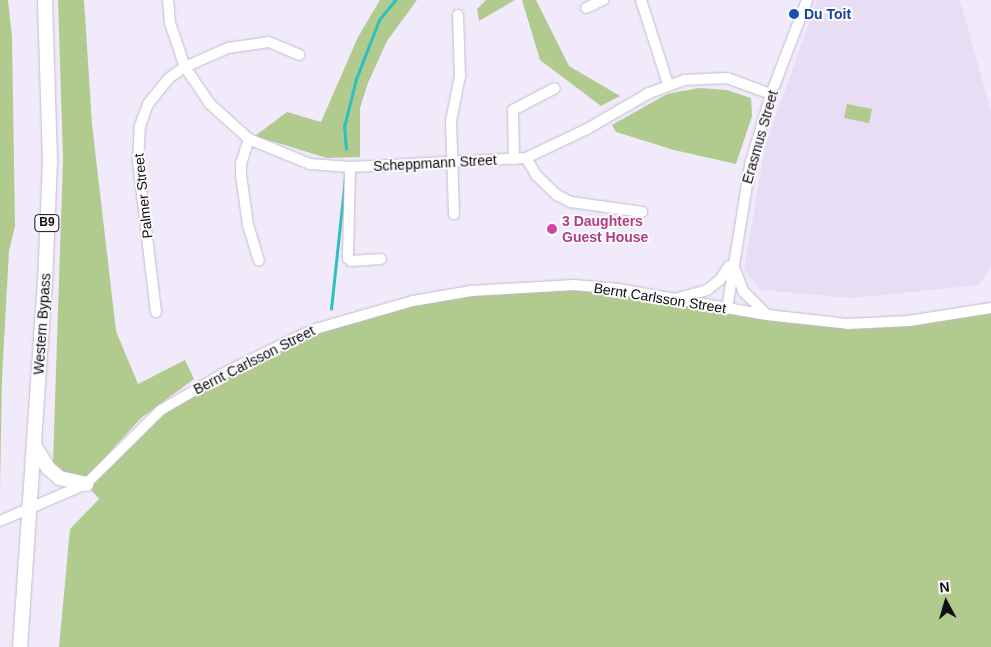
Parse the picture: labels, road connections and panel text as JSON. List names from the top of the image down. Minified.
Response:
{"streets":{"highway":["B9","Western Bypass"],"street":["Erasmus Street","Scheppmann Street","Palmer Street","Bernt Carlsson Street"]},"crossings":[["Erasmus Street","Scheppmann Street"],["Erasmus Street","Bernt Carlsson Street"],["Scheppmann Street","Palmer Street"],["Bernt Carlsson Street","Western Bypass"]],"places":["Du Toit","3 Daughters Guest House"],"north":"top"}
